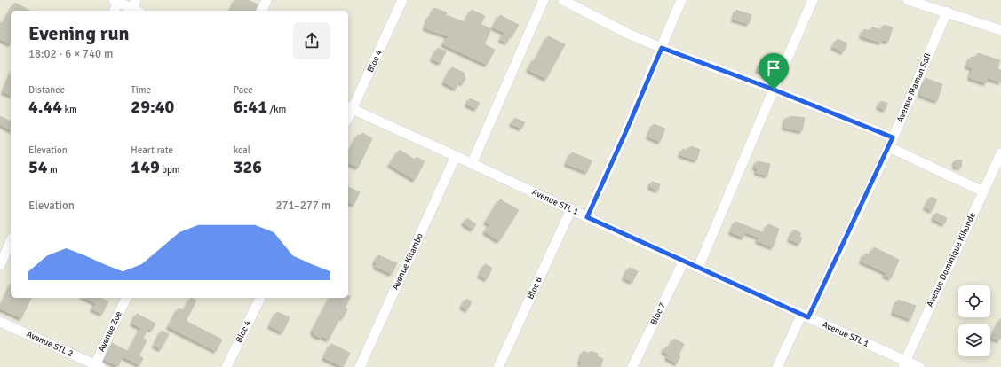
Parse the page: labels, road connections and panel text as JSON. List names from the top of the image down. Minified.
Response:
{"streets":{"street":["Bloc 4","Avenue Maman Safi","Avenue STL 1","Avenue Dominique Kikonde","Avenue Kitambo","Bloc 6","Bloc 7","Avenue Zoe","Avenue STL 2"]},"crossings":[["Bloc 4","Avenue STL 1"],["Avenue Maman Safi","Avenue STL 1"],["Avenue STL 1","Avenue Dominique Kikonde"],["Avenue STL 1","Avenue Kitambo"],["Avenue STL 1","Bloc 6"],["Avenue STL 1","Bloc 7"],["Avenue Zoe","Avenue STL 2"]],"page":{"heading":["Evening run","18:02 · 6 × 740 m"],"stats":[["Distance","4.44 km"],["Time","29:40"],["Pace","6:41 /km"],["Elevation","54 m"],["Heart rate","149 bpm"],["kcal","326"]],"chart":["Elevation","271–277 m"]}}
